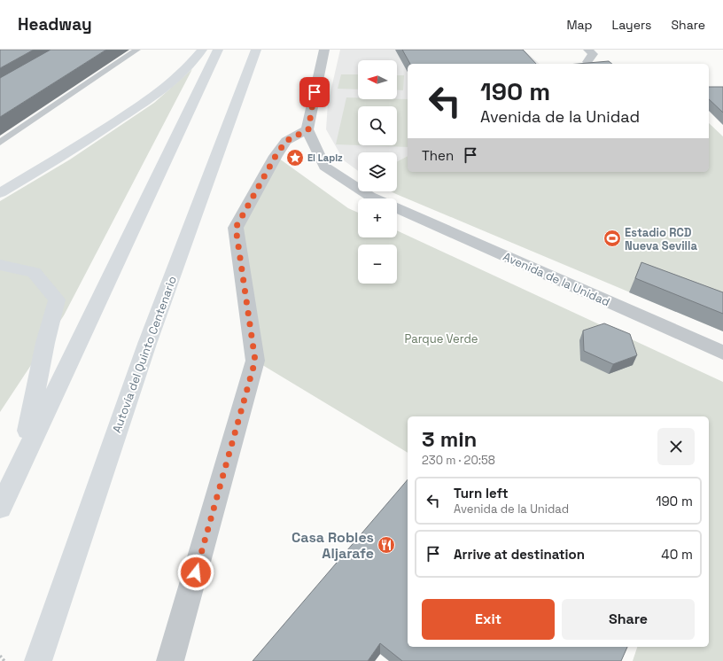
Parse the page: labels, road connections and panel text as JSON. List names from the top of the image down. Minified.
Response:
{"streets":{"highway":["Autovía del Quinto Centenario"],"street":["Avenida de la Unidad"]},"parks":["Parque Verde"],"places":{"place":["El Lapiz"],"sports":["Estadio RCD Nueva Sevilla"],"restaurant":["Casa Robles Aljarafe"]},"north":"left","page":{"header":"Headway","nav":["Map","Layers","Share"],"map_buttons":["+","−"],"turn":["190 m","Avenida de la Unidad"],"then":"Then","heading":["3 min","230 m · 20:58"],"list":[{"name":"Turn left","note":"Avenida de la Unidad","value":"190 m"},{"name":"Arrive at destination","value":"40 m"}],"buttons":["Exit","Share"]}}
